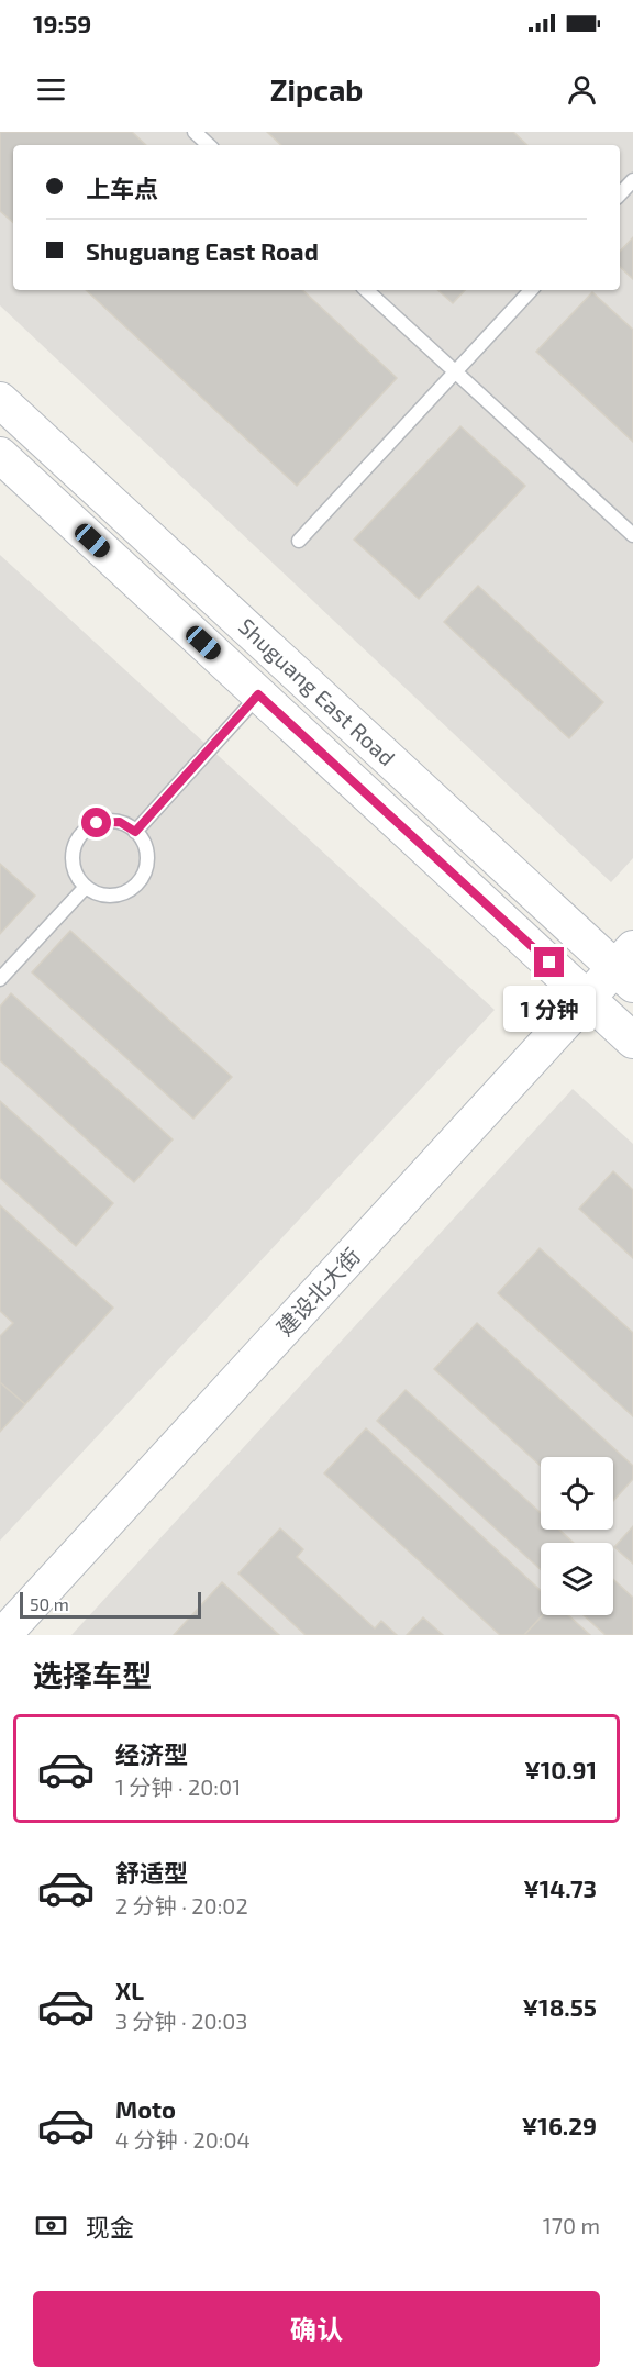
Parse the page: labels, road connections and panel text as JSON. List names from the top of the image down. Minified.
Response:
{"streets":{"main road":["Shuguang East Road","建设北大街"]},"crossings":[["Shuguang East Road","建设北大街"]],"scale_bar":"50 m","page":{"status":"19:59","header":"Zipcab","banner":["上车点","Shuguang East Road"],"bubble":"1 分钟","scale":"50 m","heading":"选择车型","list":[{"name":"经济型","note":"1 分钟 · 20:01","value":"¥10.91"},{"name":"舒适型","note":"2 分钟 · 20:02","value":"¥14.73"},{"name":"XL","note":"3 分钟 · 20:03","value":"¥18.55"},{"name":"Moto","note":"4 分钟 · 20:04","value":"¥16.29"}],"pay":["现金","170 m"],"buttons":"确认"}}
